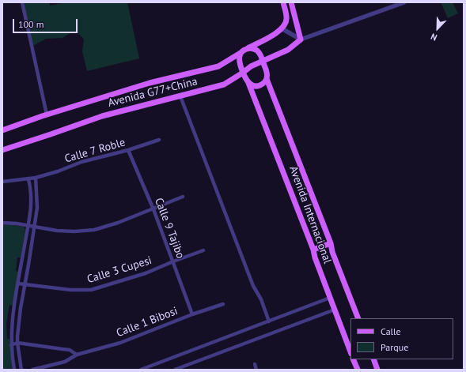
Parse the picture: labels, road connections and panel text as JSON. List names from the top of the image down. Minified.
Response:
{"streets":{"main road":["Avenida G77+China","Avenida Internacional"],"street":["Calle 7 Roble","Calle 9 Tajibo","Calle 3 Cupesi","Calle 1 Bibosi"]},"crossings":[["Avenida G77+China","Avenida Internacional"],["Calle 7 Roble","Calle 9 Tajibo"],["Calle 9 Tajibo","Calle 3 Cupesi"],["Calle 9 Tajibo","Calle 1 Bibosi"]],"legend":["Calle","Parque"],"scale_bar":"100 m","north":"bottom left"}
